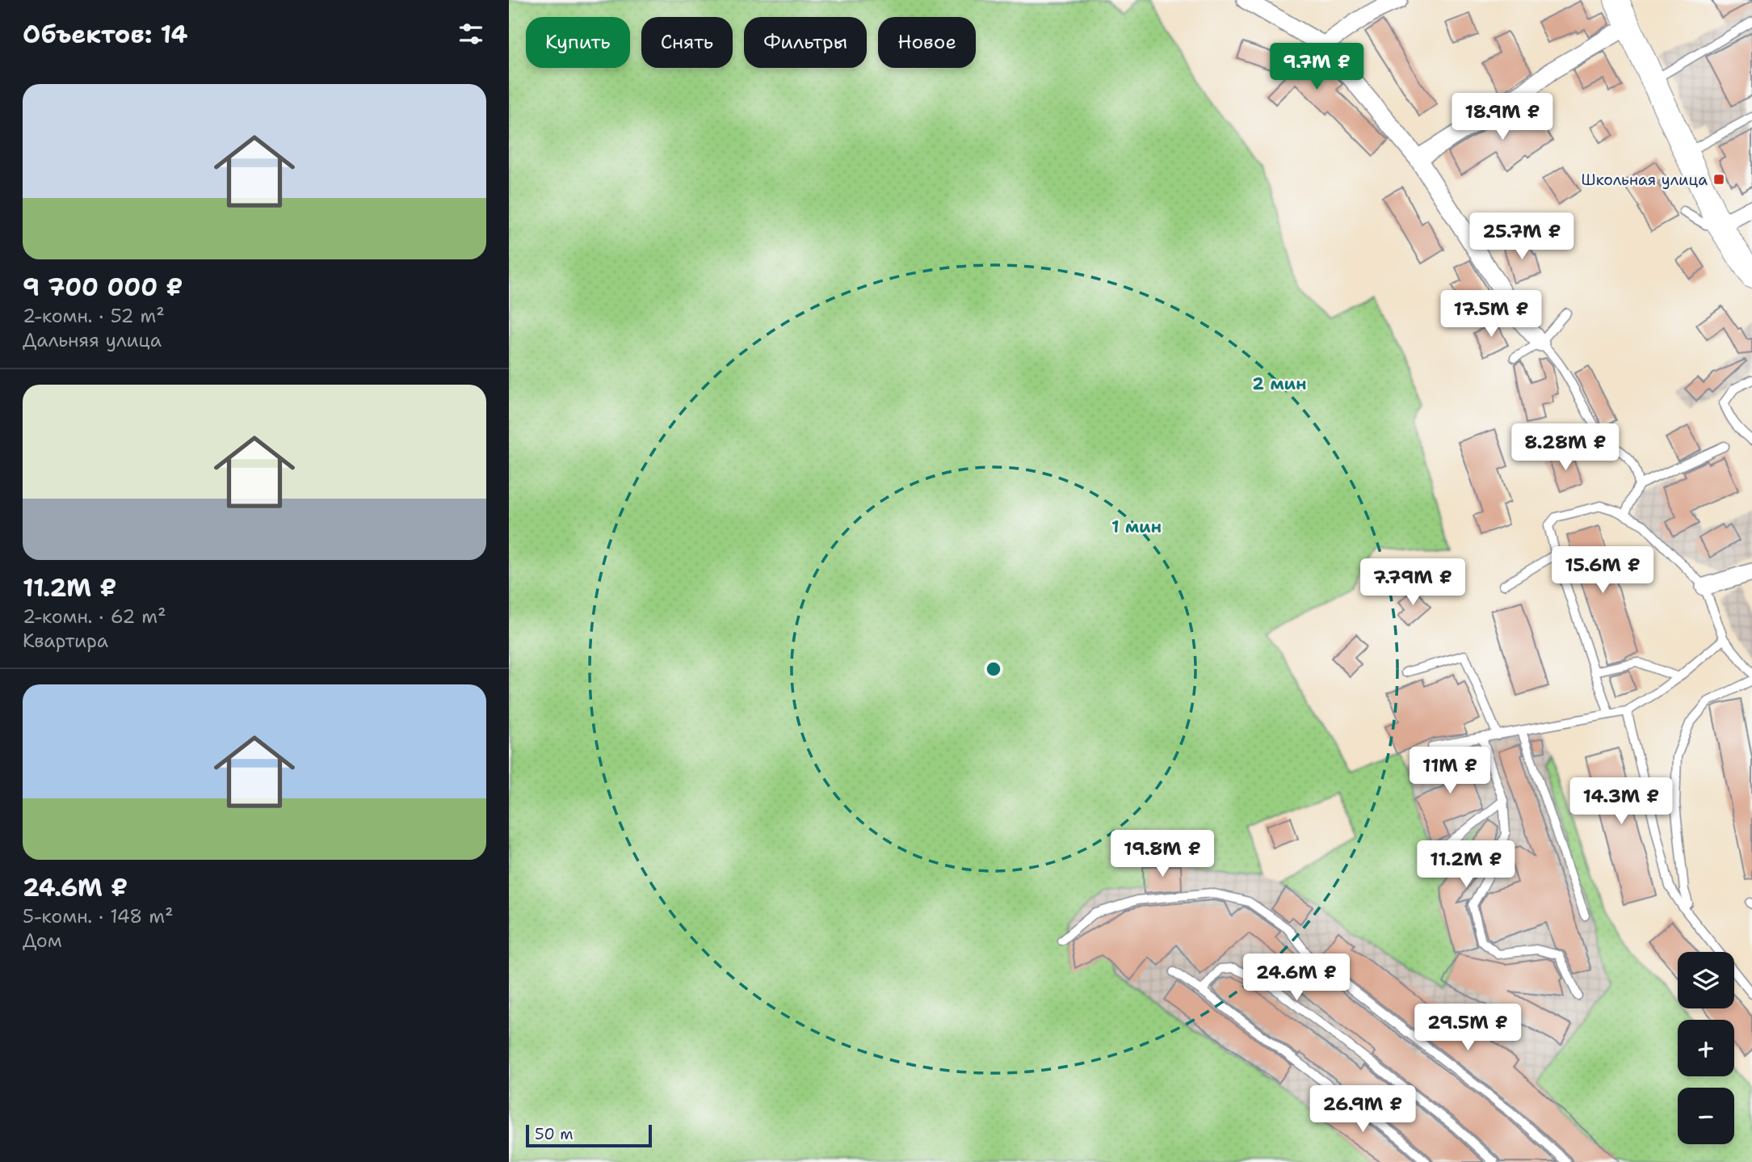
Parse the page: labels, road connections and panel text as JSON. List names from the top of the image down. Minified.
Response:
{"places":{"transit":["Школьная улица"]},"scale_bar":"50 m","page":{"heading":"Объектов: 14","chip":["Купить","Снять","Фильтры","Новое"],"price":["9.7M ₽","18.9M ₽","25.7M ₽","17.5M ₽","8.28M ₽","15.6M ₽","7.79M ₽","11M ₽","14.3M ₽","19.8M ₽","11.2M ₽","24.6M ₽","29.5M ₽","26.9M ₽"],"list":[{"name":"9 700 000 ₽","note":"2-комн. · 52 m² · Дальняя улица"},{"name":"11.2M ₽","note":"2-комн. · 62 m² · Квартира"},{"name":"24.6M ₽","note":"5-комн. · 148 m² · Дом"}],"map_buttons":["+","−"],"scale":"50 m"},"rings":["2 мин","1 мин"]}
